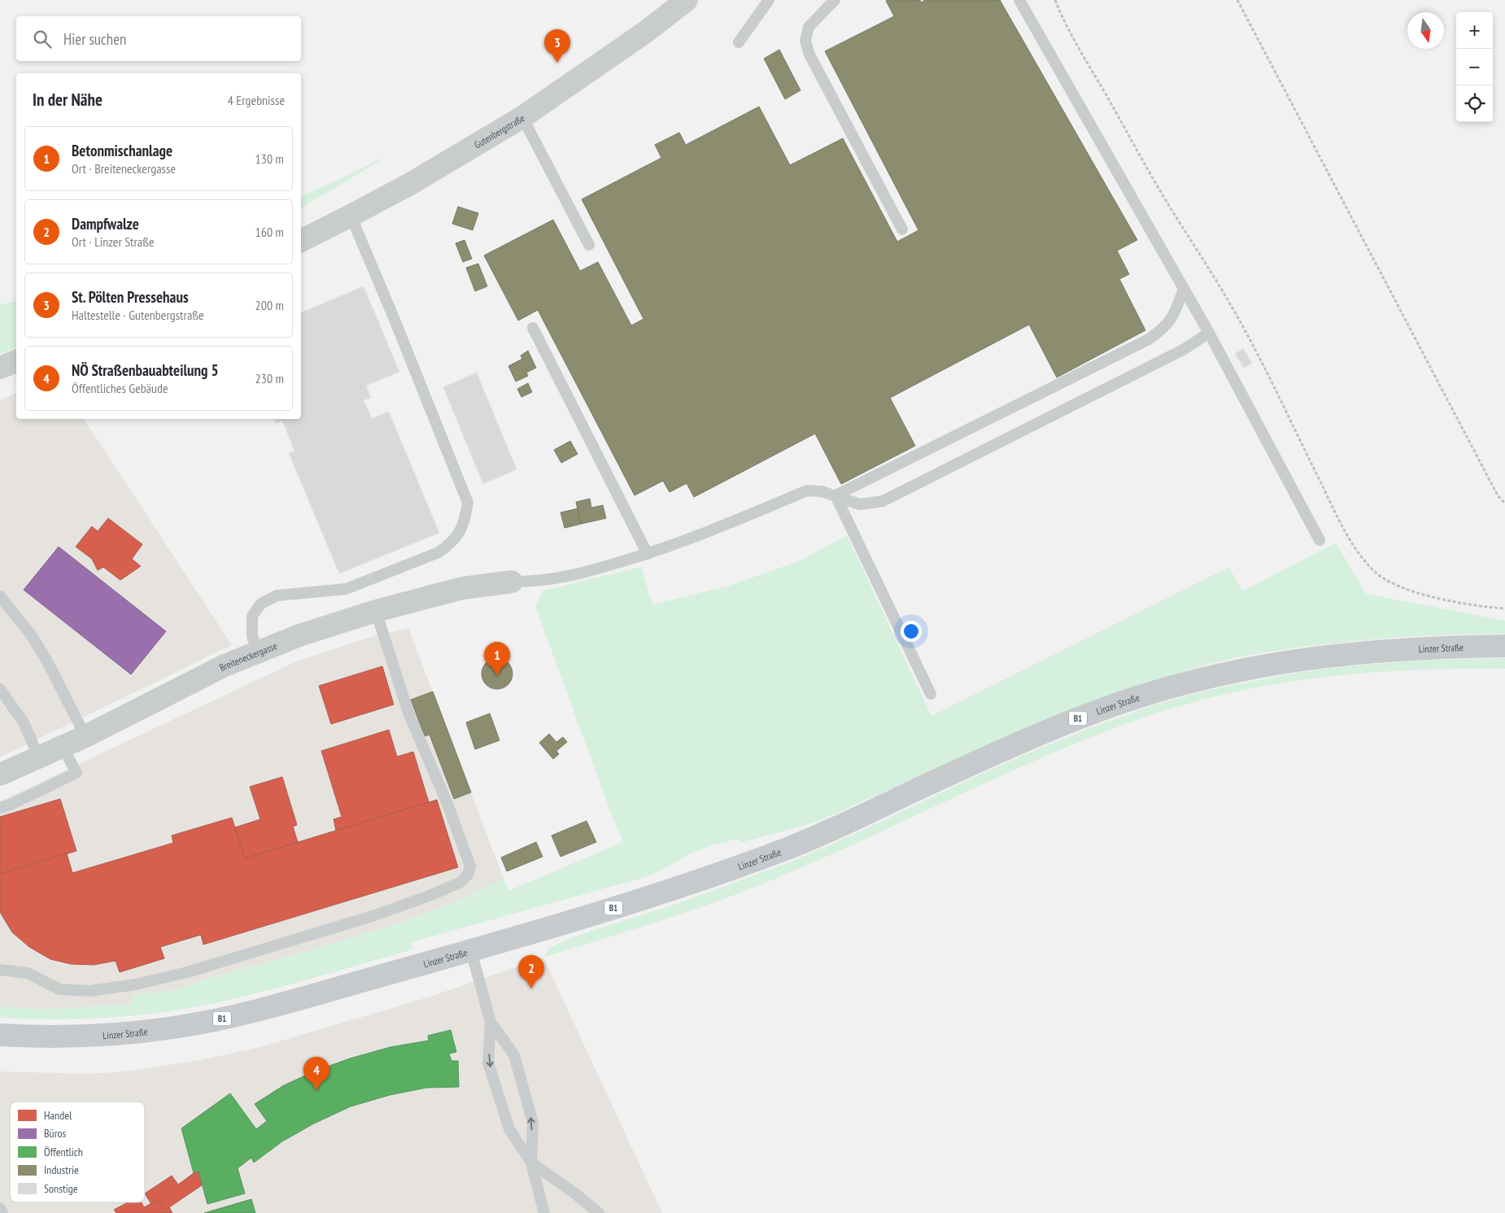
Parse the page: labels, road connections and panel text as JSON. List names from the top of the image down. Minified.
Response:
{"streets":{"main road":["Linzer Straße","B1"],"street":["Gutenbergstraße","Breiteneckergasse"]},"legend":["Handel","Büros","Öffentlich","Industrie","Sonstige"],"north":"bottom","page":{"map_buttons":["+","−"],"search":"Hier suchen","pins":["3","1","2","4"],"heading":["In der Nähe","4 Ergebnisse"],"list":[{"mark":"1","name":"Betonmischanlage","note":"Ort · Breiteneckergasse","value":"130 m"},{"mark":"2","name":"Dampfwalze","note":"Ort · Linzer Straße","value":"160 m"},{"mark":"3","name":"St. Pölten Pressehaus","note":"Haltestelle · Gutenbergstraße","value":"200 m"},{"mark":"4","name":"NÖ Straßenbauabteilung 5","note":"Öffentliches Gebäude","value":"230 m"}]}}
